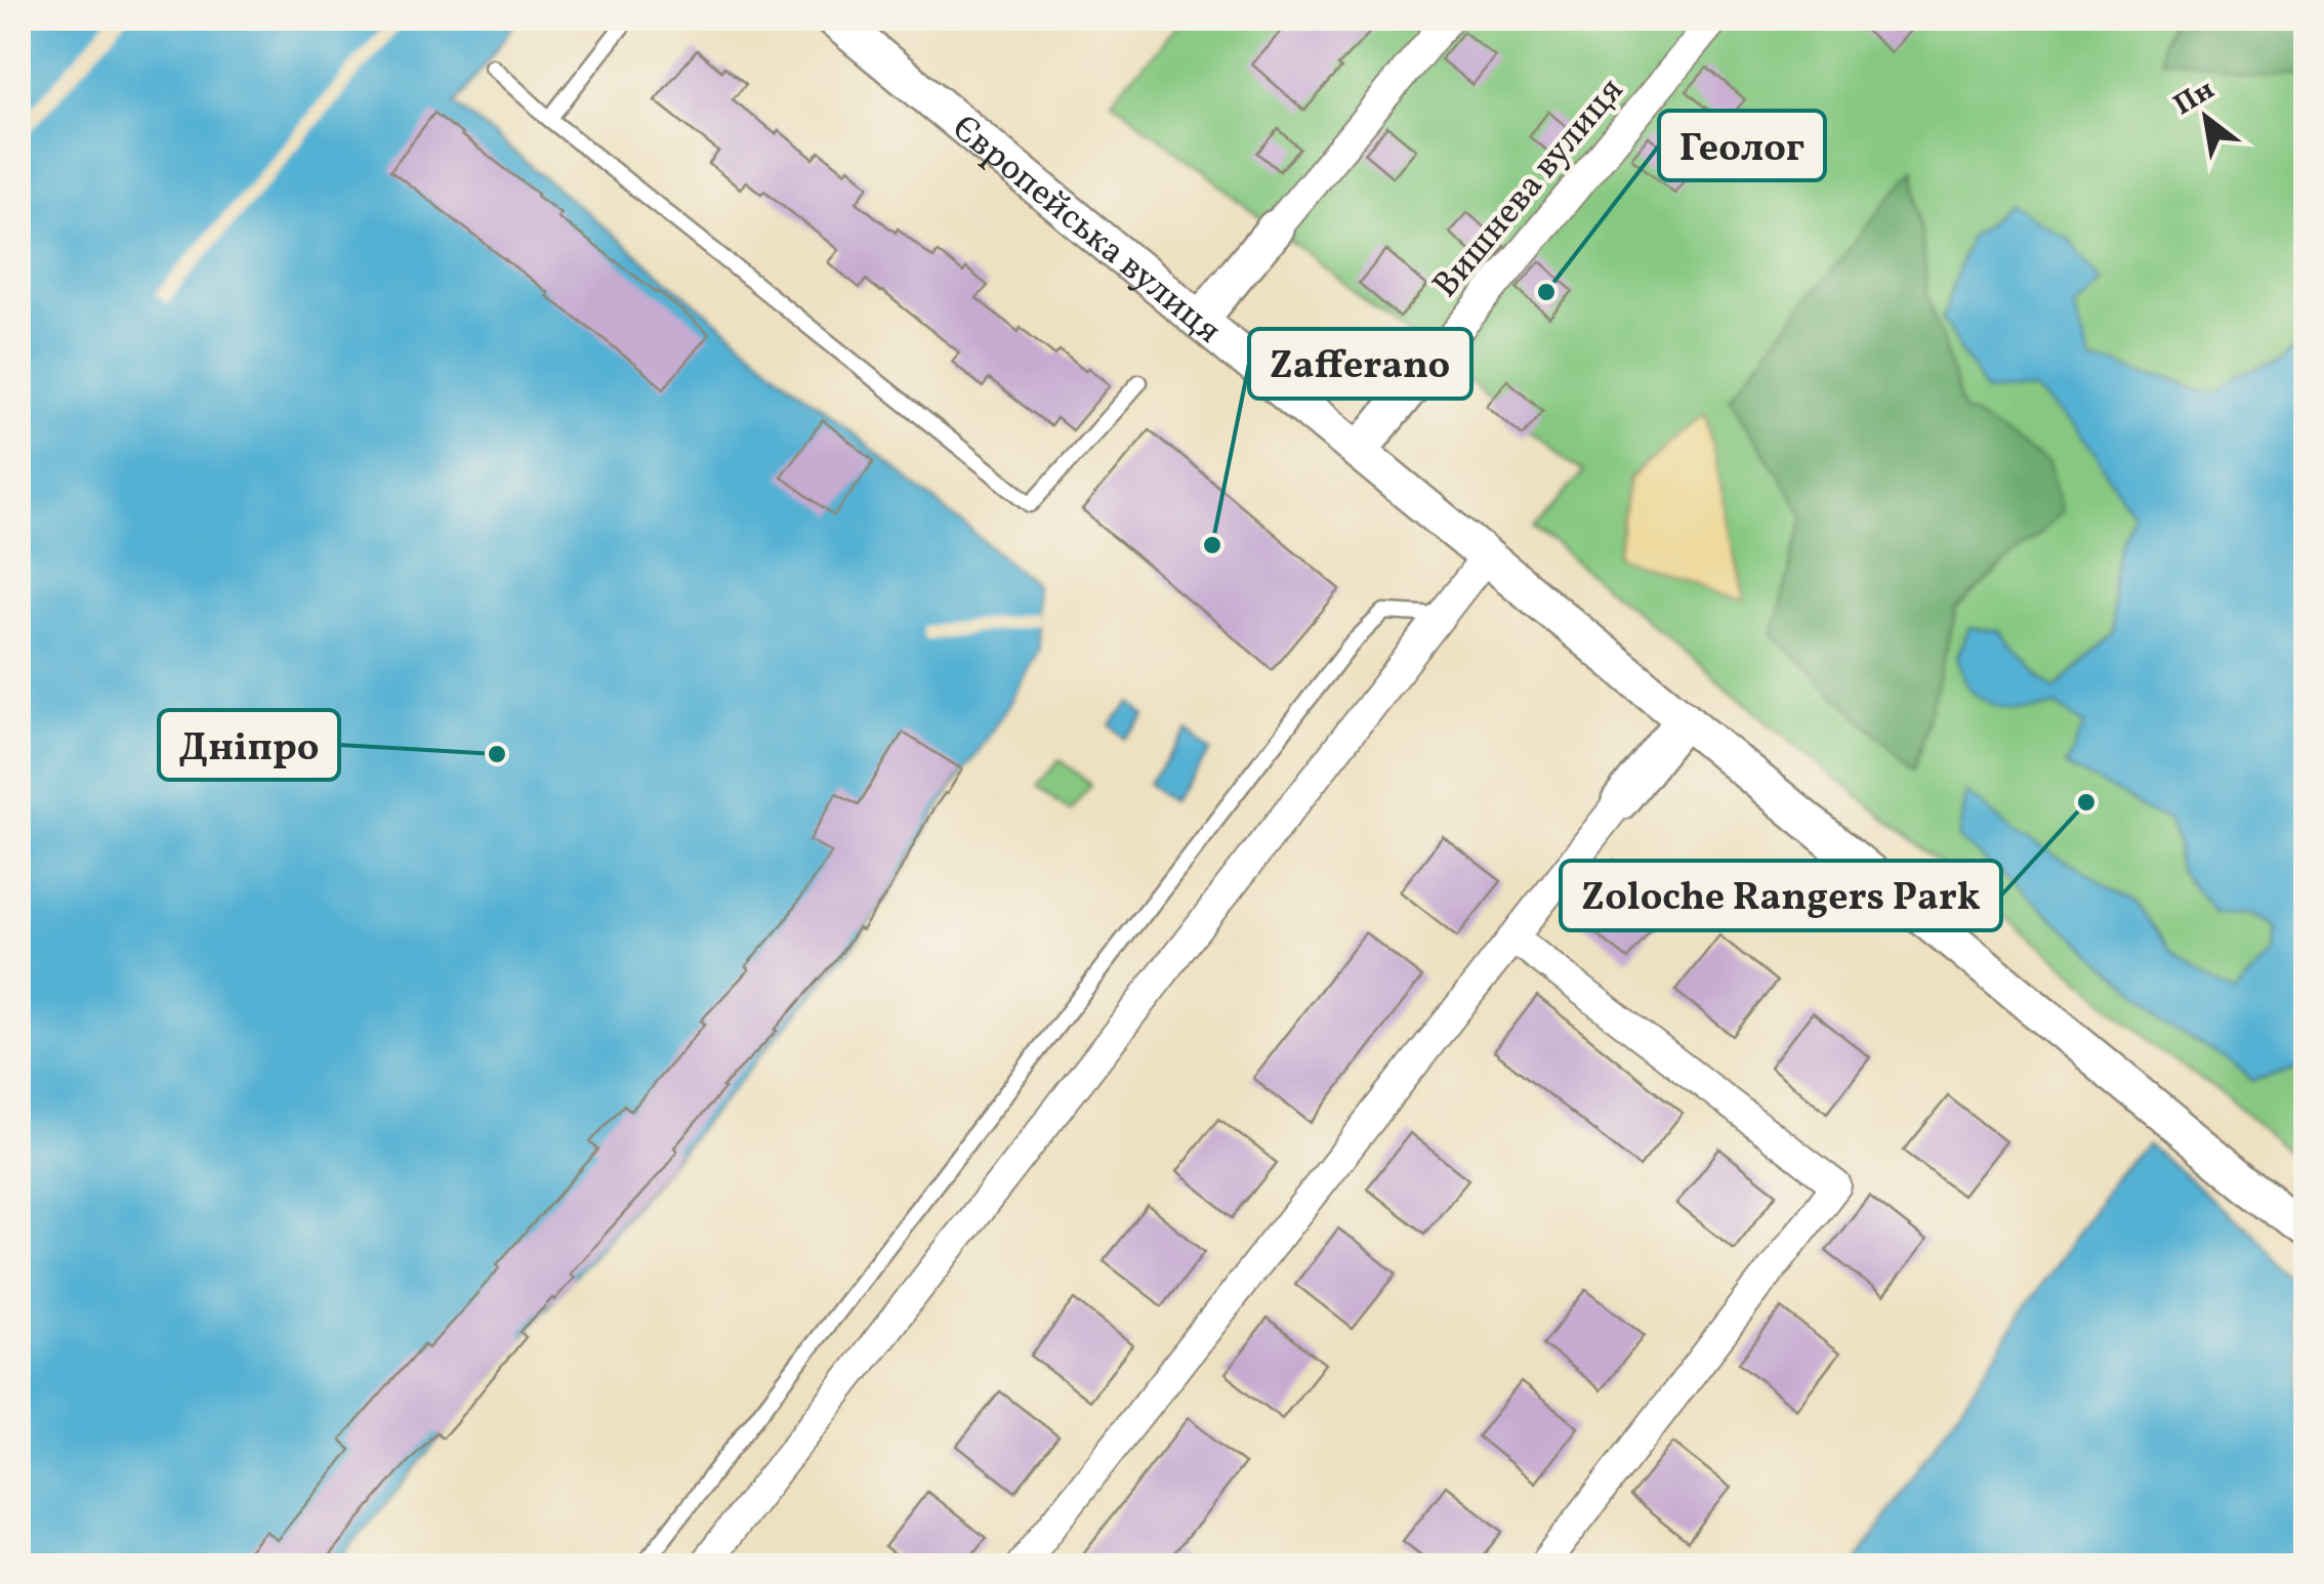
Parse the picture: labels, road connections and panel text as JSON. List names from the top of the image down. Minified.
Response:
{"streets":{"street":["Вишнева вулиця","Європейська вулиця"]},"places":["Геолог","Zafferano","Дніпро","Zoloche Rangers Park"],"north":"top left"}
